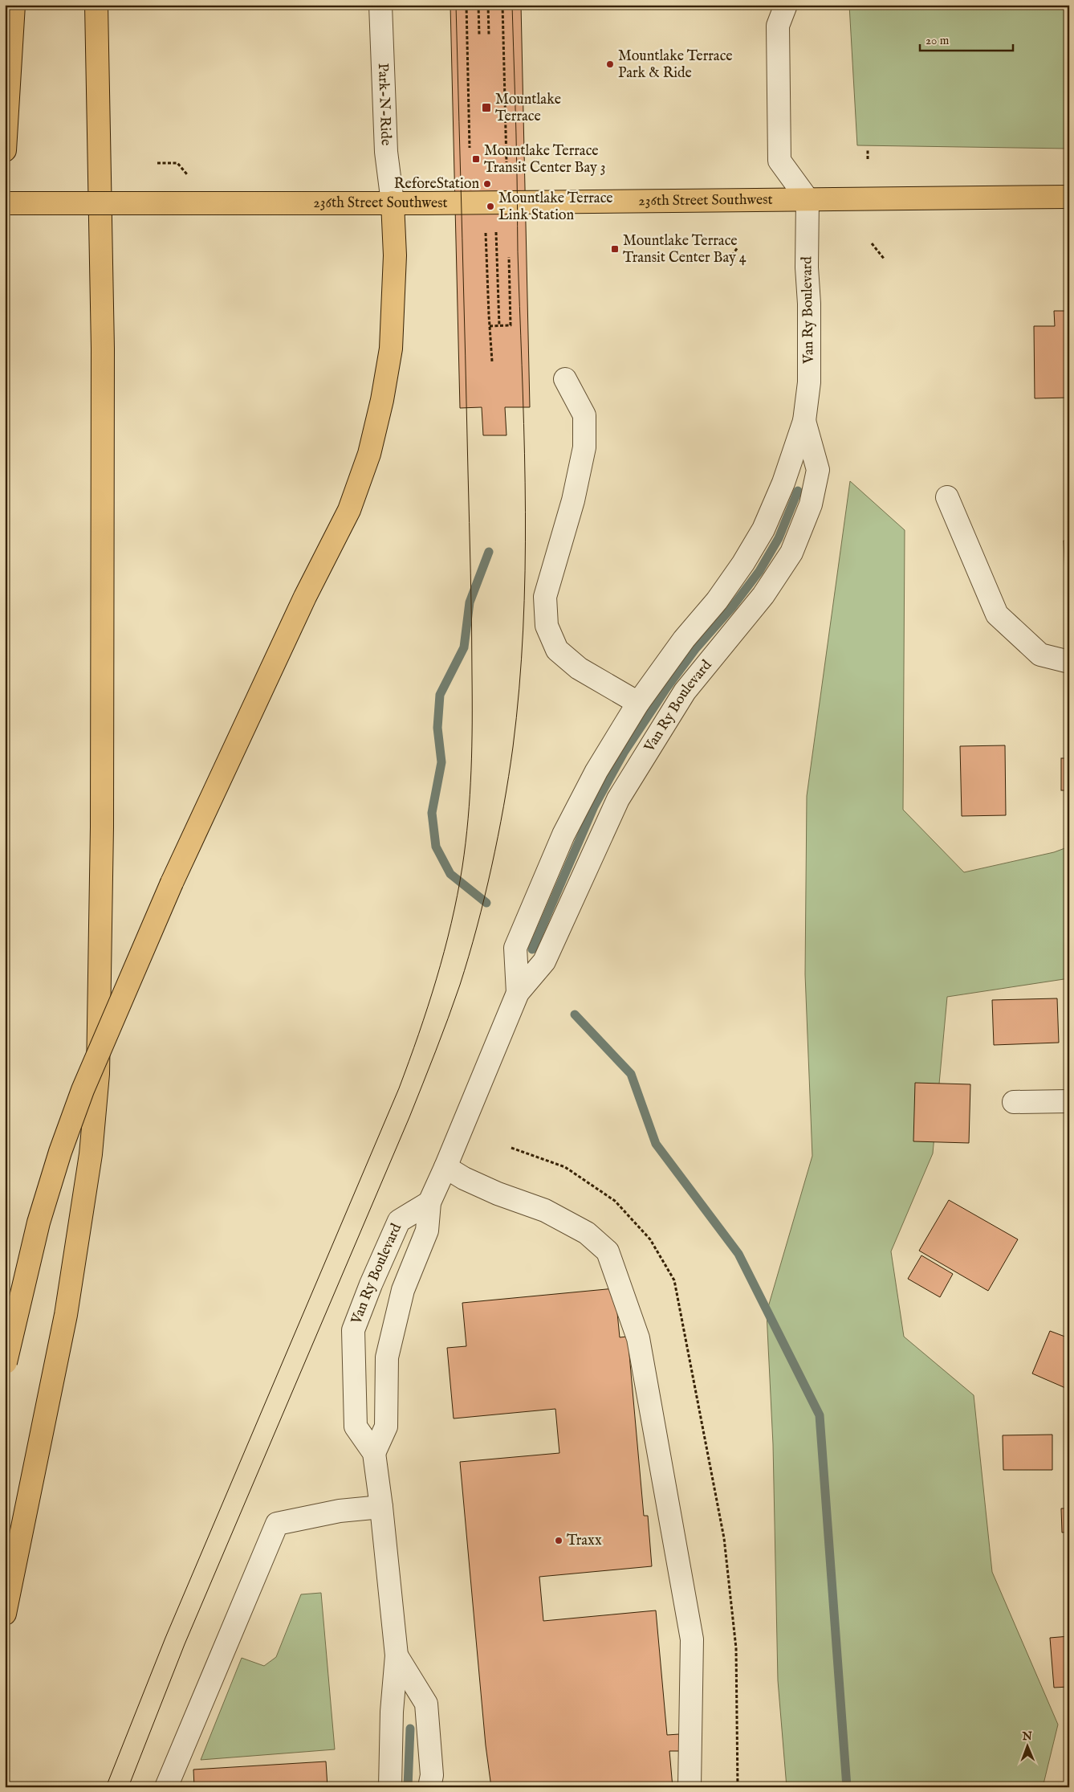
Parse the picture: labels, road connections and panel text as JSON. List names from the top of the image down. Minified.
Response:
{"streets":{"main road":["236th Street Southwest"],"street":["Park-N-Ride","Van Ry Boulevard"]},"crossings":[["Park-N-Ride","236th Street Southwest"],["236th Street Southwest","Van Ry Boulevard"]],"places":{"other":["Mountlake Terrace Park & Ride","ReforeStation","Mountlake Terrace Link Station","Traxx"],"transit":["Mountlake Terrace","Mountlake Terrace Transit Center Bay 3","Mountlake Terrace Transit Center Bay 4"]},"scale_bar":"20 m","north":"top"}
